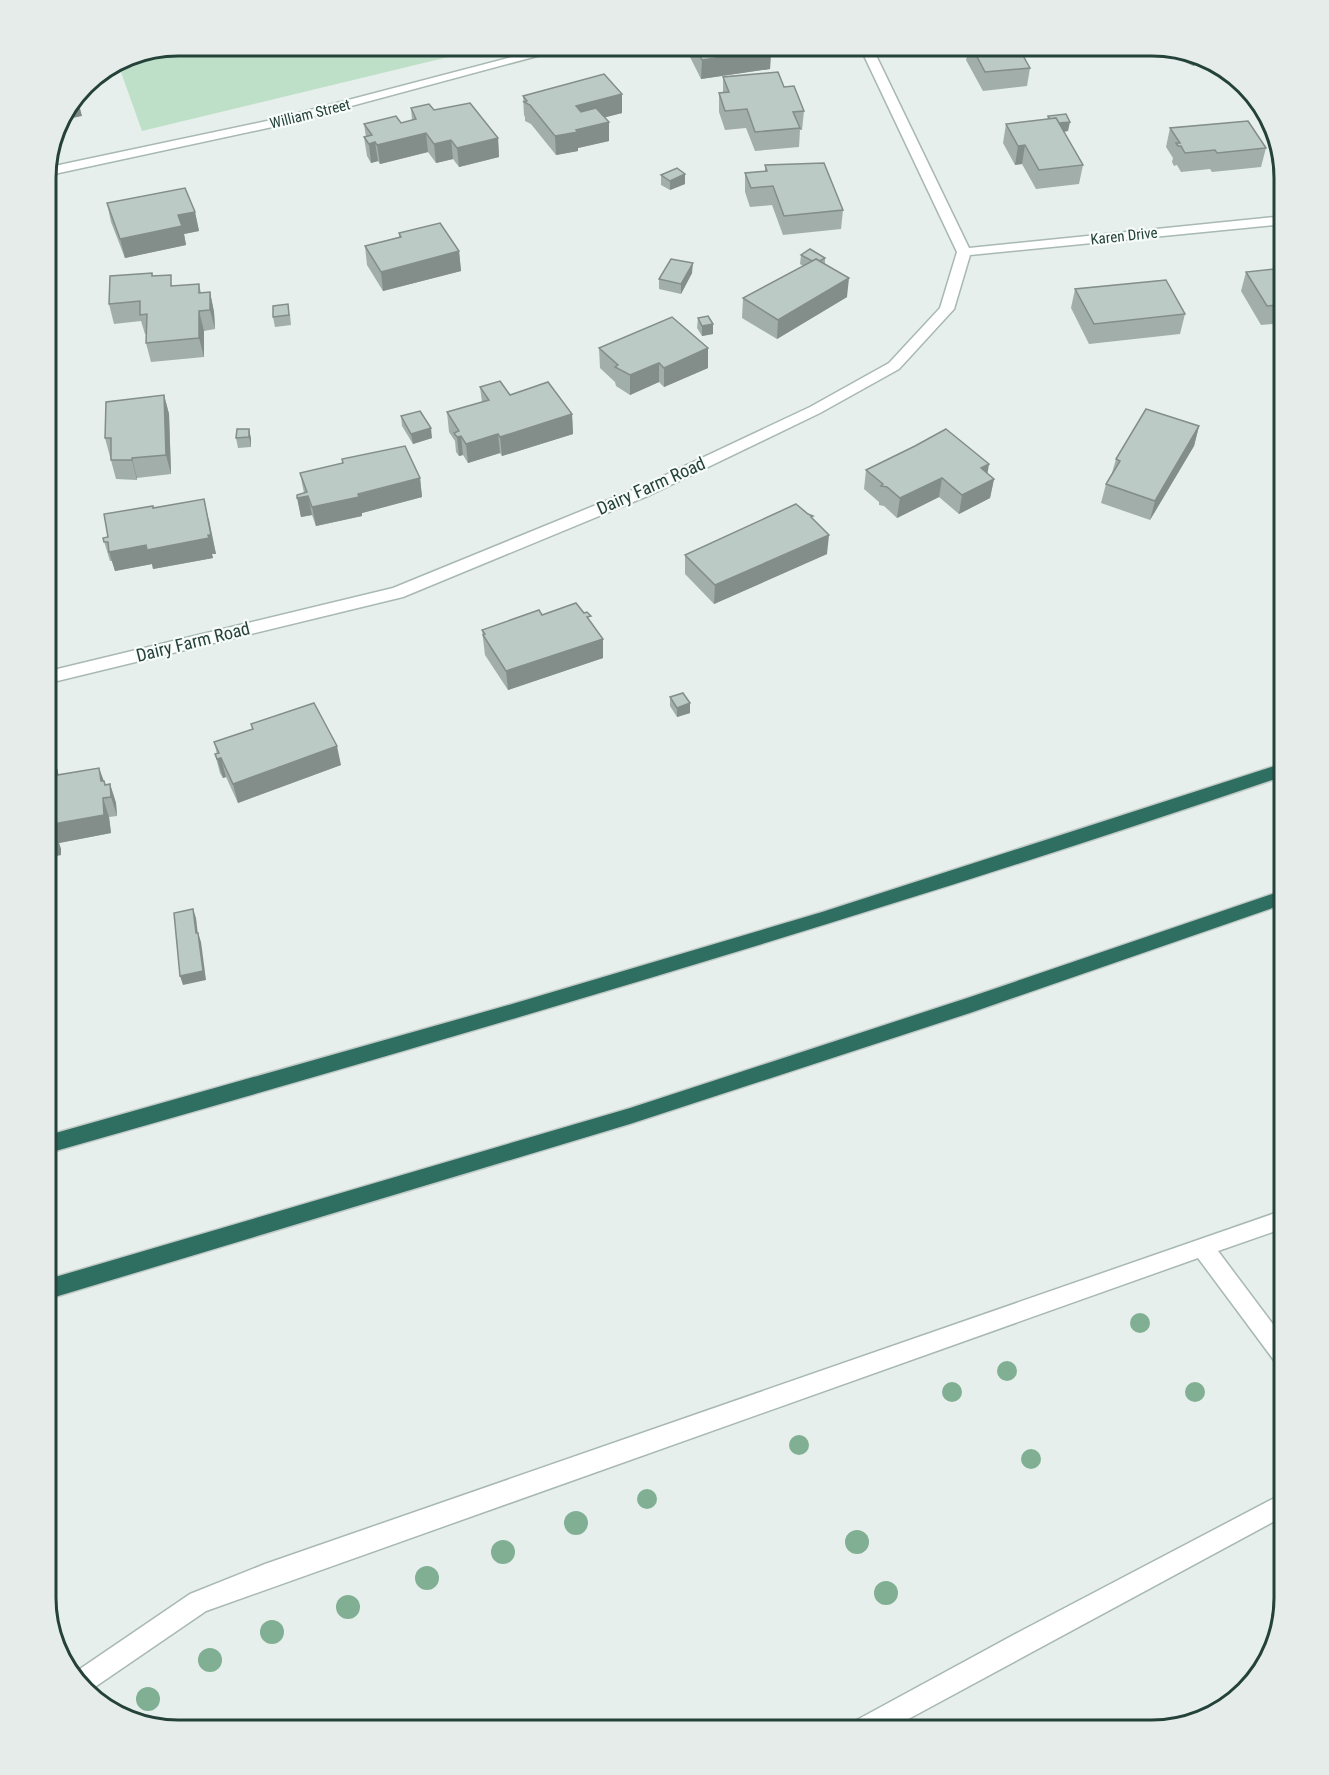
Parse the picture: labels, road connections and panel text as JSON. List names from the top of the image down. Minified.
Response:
{"streets":{"street":["William Street","Karen Drive","Dairy Farm Road"]},"crossings":[["Karen Drive","Dairy Farm Road"]]}
